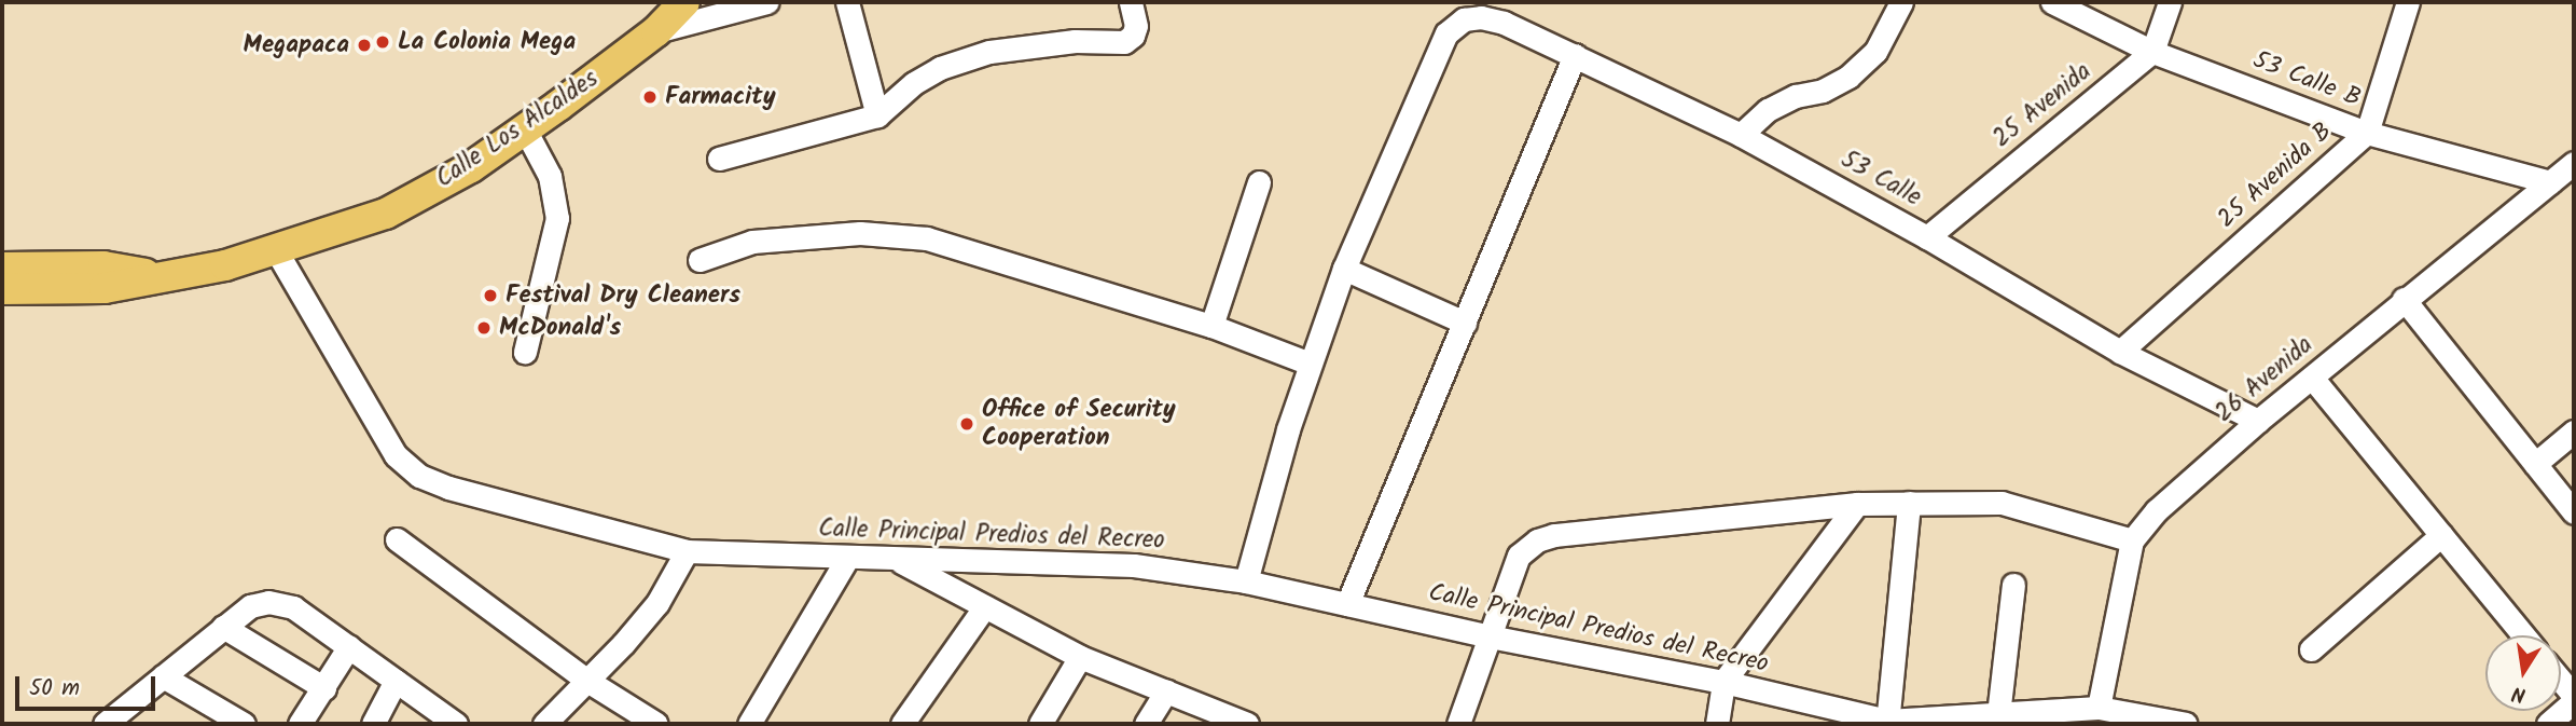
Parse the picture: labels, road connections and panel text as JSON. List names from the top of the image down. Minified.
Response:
{"streets":{"main road":["Calle Los Alcaldes"],"street":["53 Calle B","25 Avenida","25 Avenida B","53 Calle","26 Avenida","Calle Principal Predios del Recreo"]},"crossings":[["53 Calle B","25 Avenida"],["53 Calle B","25 Avenida B"],["53 Calle B","26 Avenida"],["25 Avenida","53 Calle"],["Calle Los Alcaldes","Calle Principal Predios del Recreo"],["25 Avenida B","53 Calle"],["53 Calle","26 Avenida"],["26 Avenida","Calle Principal Predios del Recreo"]],"places":["La Colonia Mega","Megapaca","Farmacity","Festival Dry Cleaners","McDonald's","Office of Security Cooperation"],"scale_bar":"50 m","north":"bottom"}
